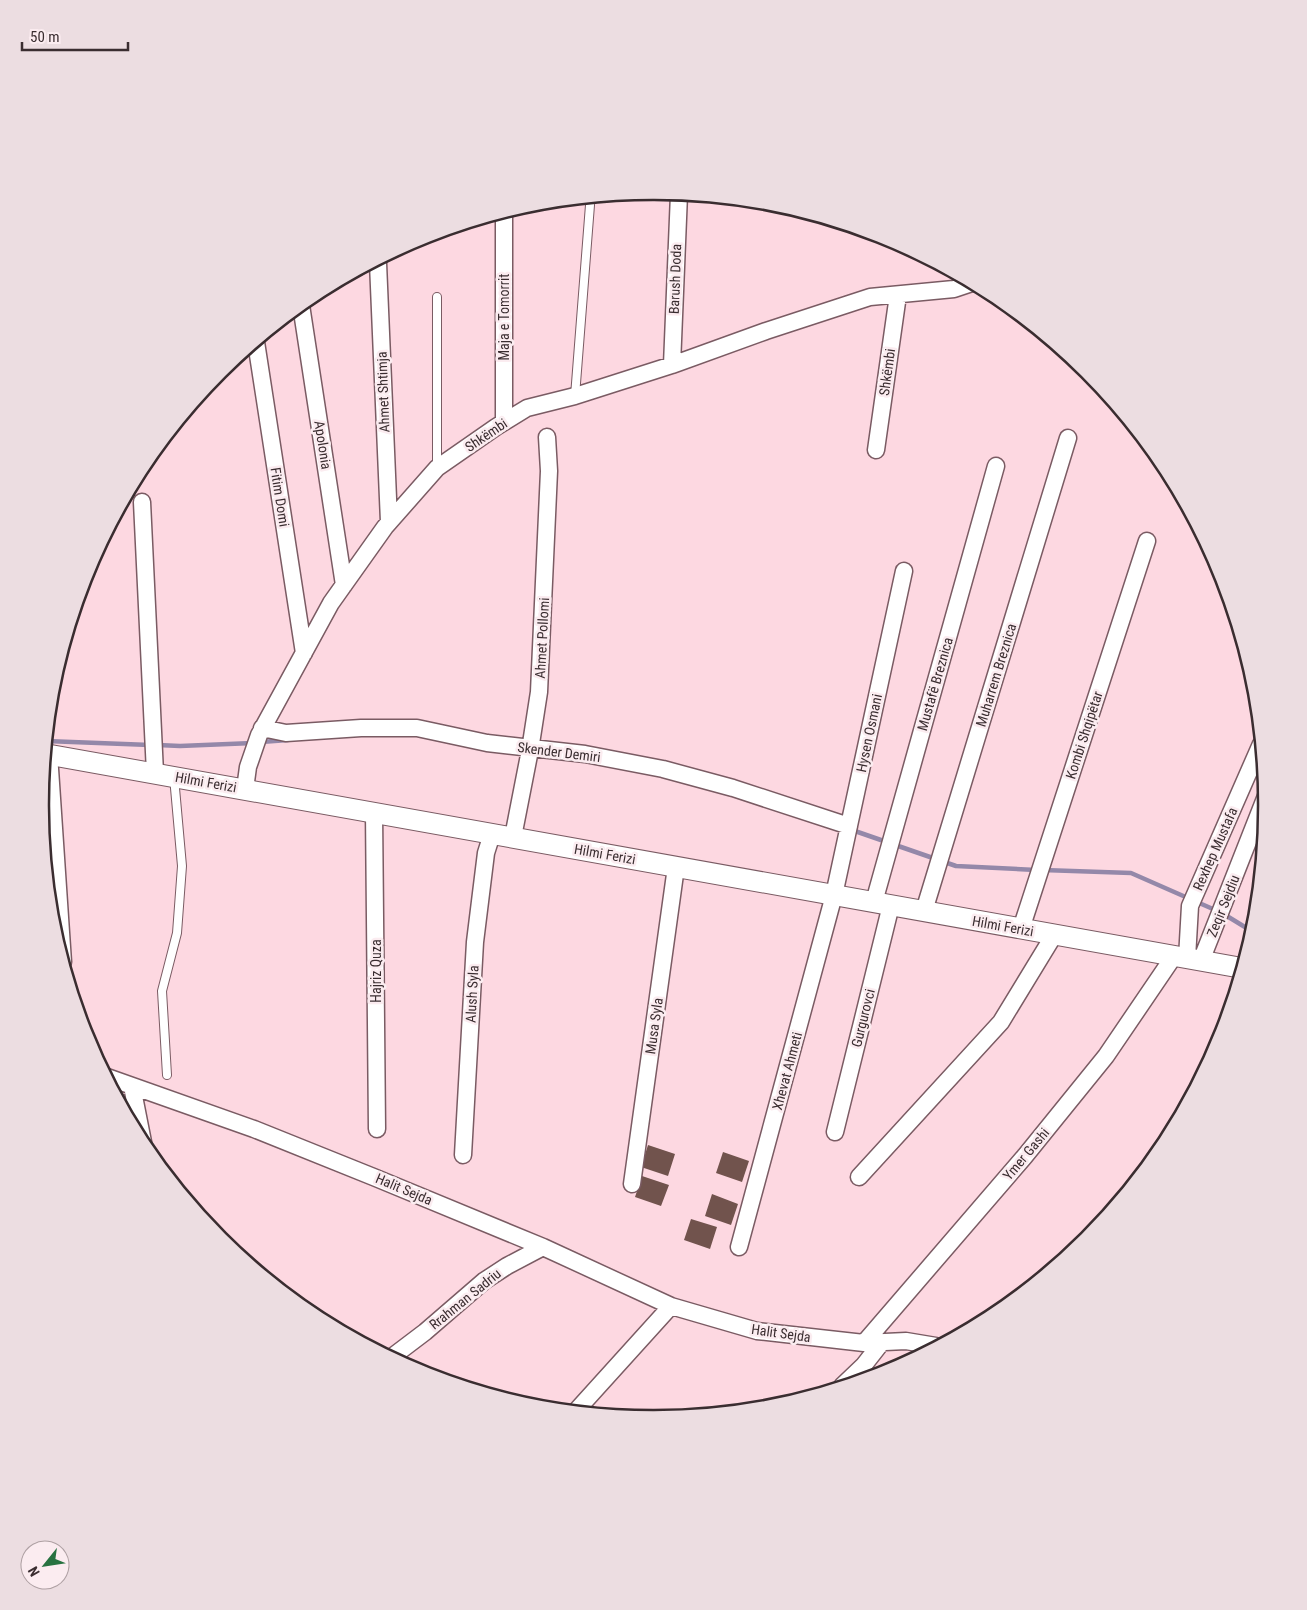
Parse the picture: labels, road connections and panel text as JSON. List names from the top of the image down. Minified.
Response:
{"streets":{"street":["Barush Doda","Maja e Tomorrit","Shkëmbi","Ahmet Shtimja","Apolonia","Fitim Domi","Ahmet Pollomi","Muharrem Breznica","Mustafë Breznica","Hysen Osmani","Kombi Shqipëtar","Skender Demiri","Hilmi Ferizi","Rexhep Mustafa","Zeqir Sejdiu","Hajriz Quza","Alush Syla","Gurgurovci","Musa Syla","Xhevat Ahmeti","Ymer Gashi","Halit Sejda","Rrahman Sadriu"]},"crossings":[["Barush Doda","Shkëmbi"],["Maja e Tomorrit","Shkëmbi"],["Shkëmbi","Ahmet Shtimja"],["Shkëmbi","Apolonia"],["Shkëmbi","Fitim Domi"],["Shkëmbi","Skender Demiri"],["Shkëmbi","Hilmi Ferizi"],["Ahmet Pollomi","Skender Demiri"],["Ahmet Pollomi","Hilmi Ferizi"],["Muharrem Breznica","Hilmi Ferizi"],["Mustafë Breznica","Hilmi Ferizi"],["Mustafë Breznica","Gurgurovci"],["Hysen Osmani","Skender Demiri"],["Hysen Osmani","Hilmi Ferizi"],["Hysen Osmani","Xhevat Ahmeti"],["Kombi Shqipëtar","Hilmi Ferizi"],["Hilmi Ferizi","Rexhep Mustafa"],["Hilmi Ferizi","Zeqir Sejdiu"],["Hilmi Ferizi","Hajriz Quza"],["Hilmi Ferizi","Alush Syla"],["Hilmi Ferizi","Gurgurovci"],["Hilmi Ferizi","Musa Syla"],["Hilmi Ferizi","Xhevat Ahmeti"],["Hilmi Ferizi","Ymer Gashi"],["Rexhep Mustafa","Zeqir Sejdiu"],["Rexhep Mustafa","Ymer Gashi"],["Zeqir Sejdiu","Ymer Gashi"],["Ymer Gashi","Halit Sejda"],["Halit Sejda","Rrahman Sadriu"]],"scale_bar":"50 m","north":"bottom left"}
